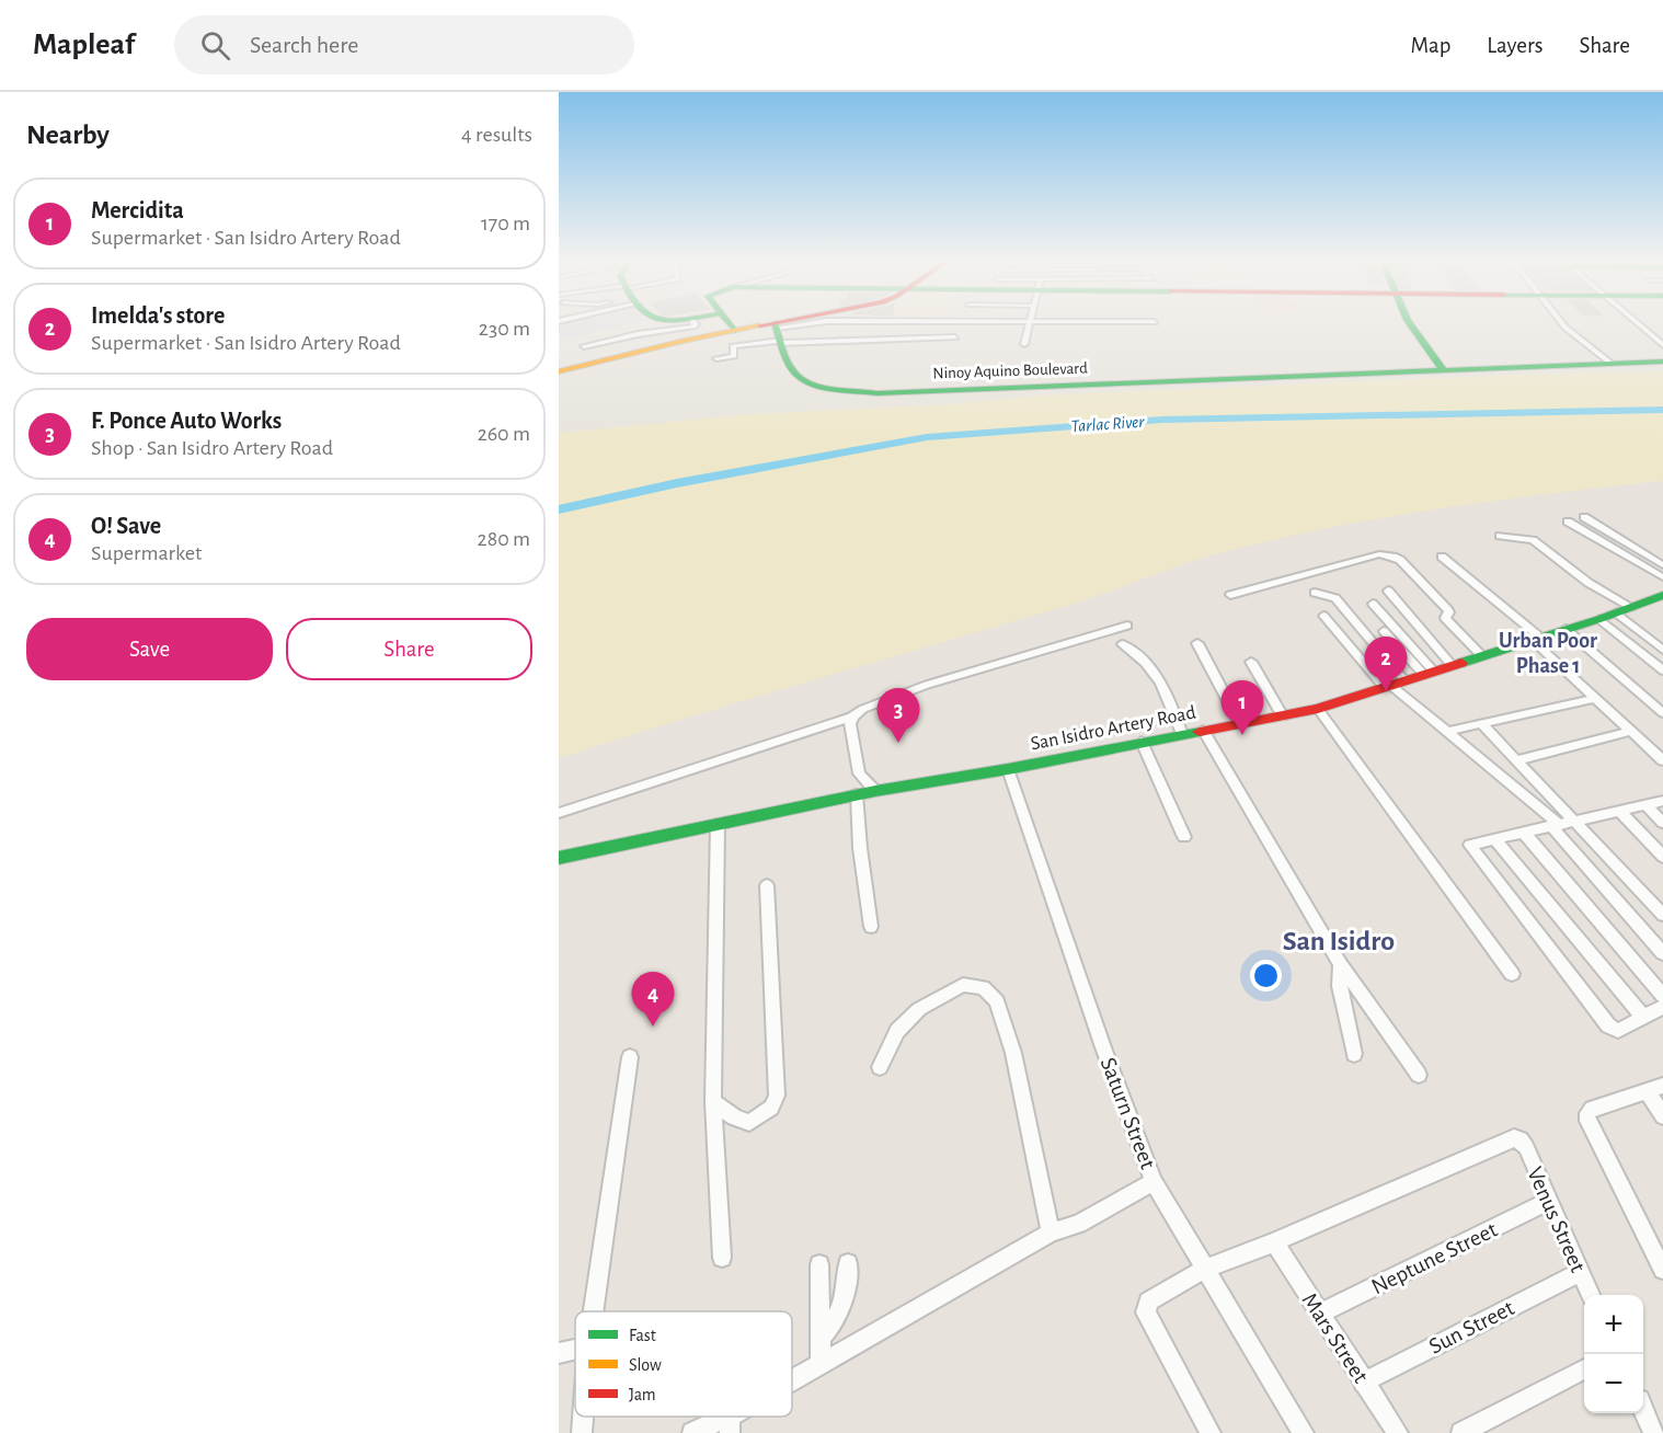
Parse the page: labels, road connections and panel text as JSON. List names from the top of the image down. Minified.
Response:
{"streets":{"main road":["Ninoy Aquino Boulevard","San Isidro Artery Road"],"street":["Saturn Street","Venus Street","Neptune Street","Sun Street","Mars Street"]},"crossings":[["San Isidro Artery Road","Saturn Street"],["Venus Street","Neptune Street"],["Venus Street","Sun Street"],["Venus Street","Mars Street"],["Neptune Street","Mars Street"],["Sun Street","Mars Street"]],"districts":["Urban Poor Phase 1","San Isidro"],"water":["Tarlac River"],"legend":["Fast","Slow","Jam"],"page":{"header":"Mapleaf","search":"Search here","nav":["Map","Layers","Share"],"heading":["Nearby","4 results"],"list":[{"mark":"1","name":"Mercidita","note":"Supermarket · San Isidro Artery Road","value":"170 m"},{"mark":"2","name":"Imelda's store","note":"Supermarket · San Isidro Artery Road","value":"230 m"},{"mark":"3","name":"F. Ponce Auto Works","note":"Shop · San Isidro Artery Road","value":"260 m"},{"mark":"4","name":"O! Save","note":"Supermarket","value":"280 m"}],"buttons":["Save","Share"],"pins":["2","1","3","4"],"map_buttons":["+","−"]}}
